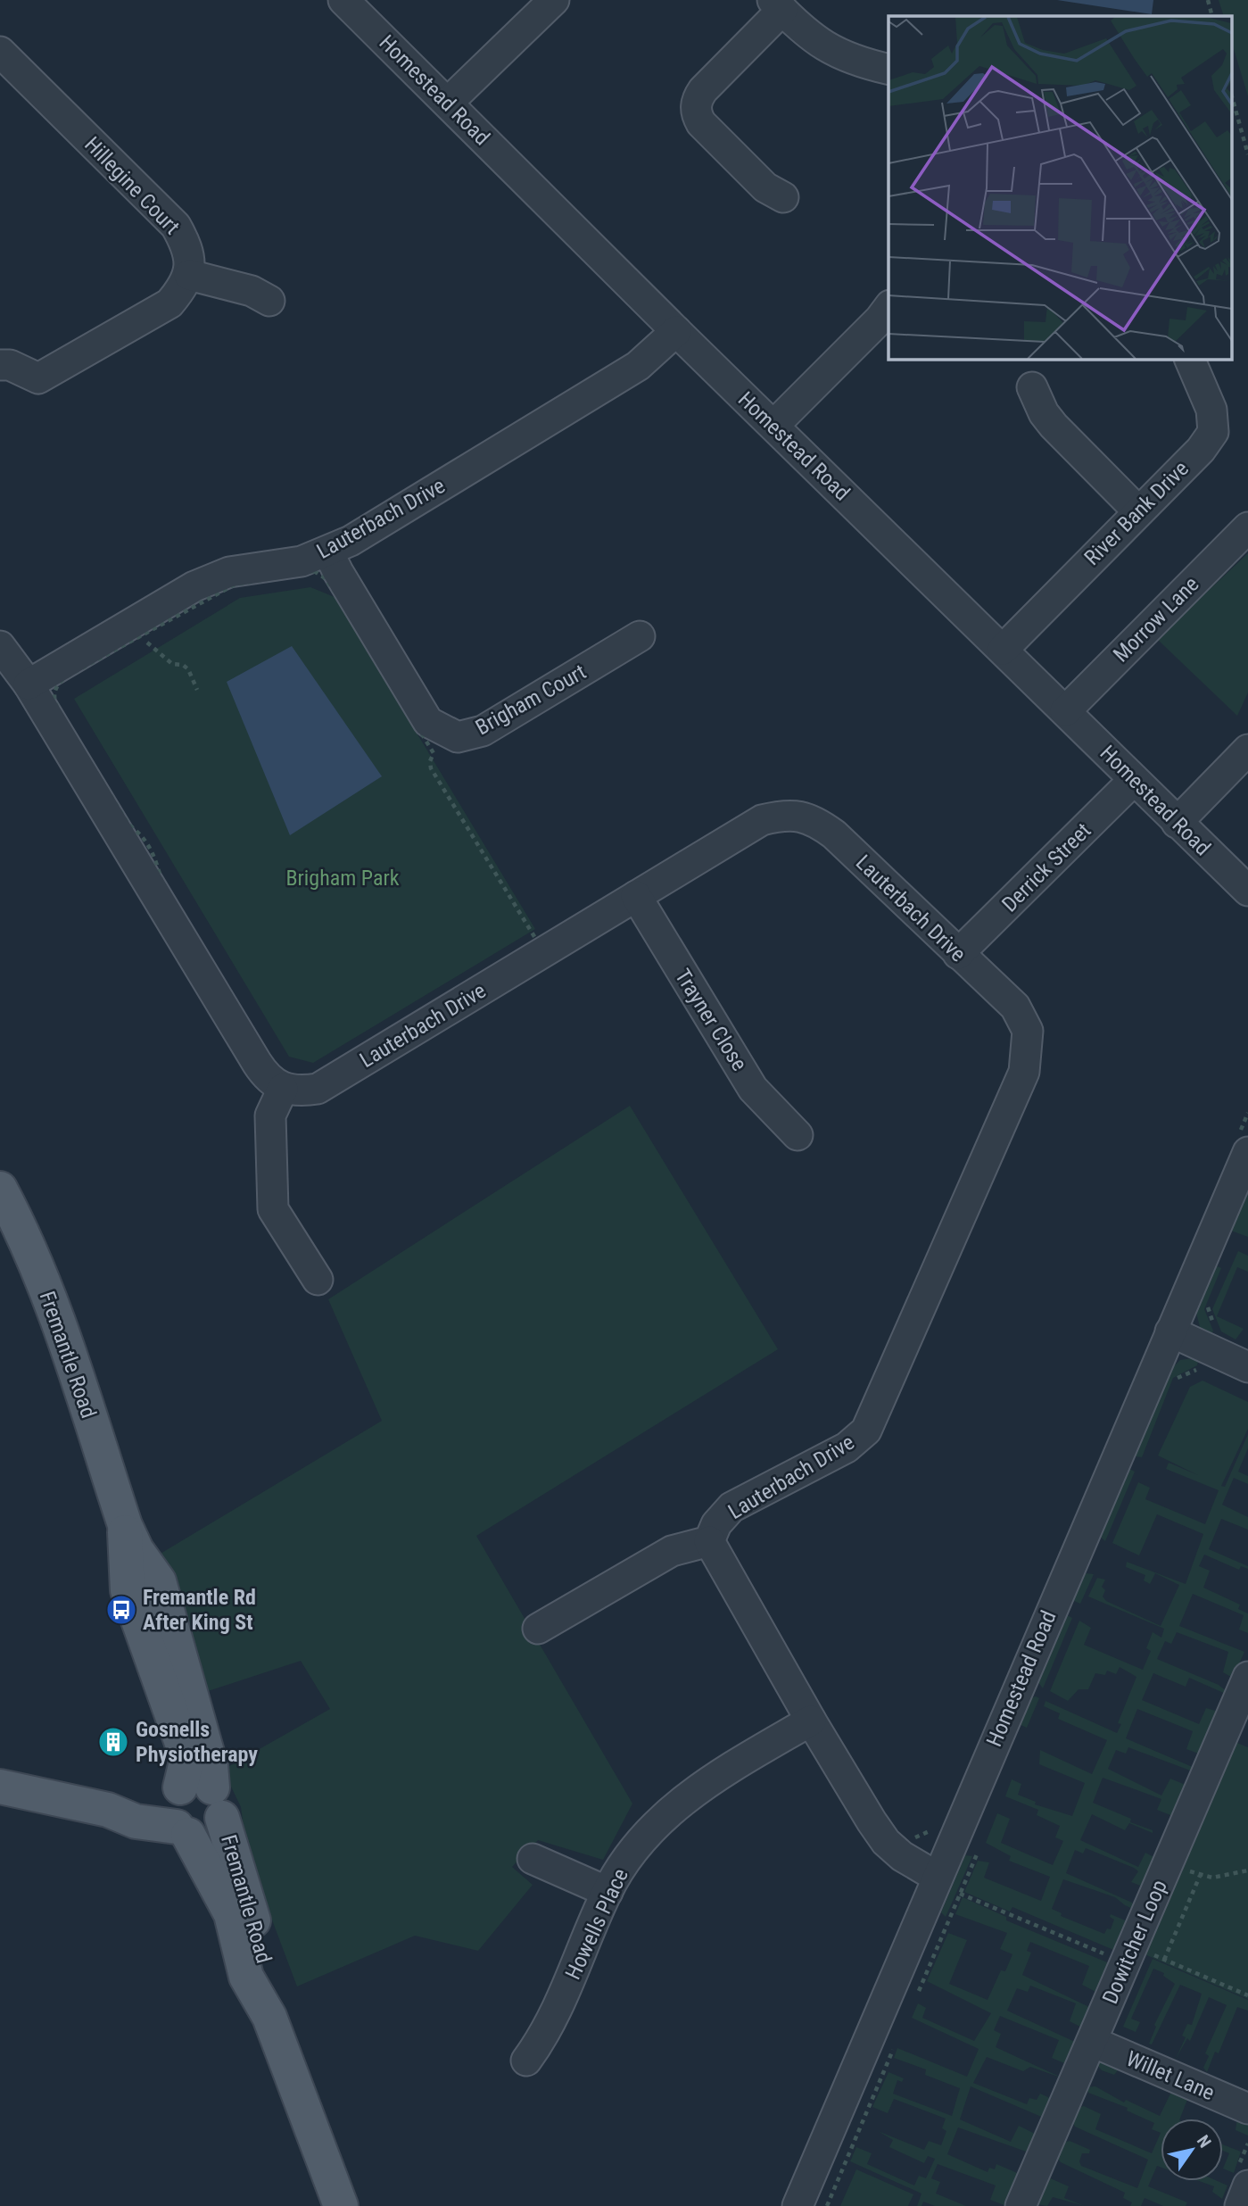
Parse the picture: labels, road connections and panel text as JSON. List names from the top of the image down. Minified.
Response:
{"streets":{"main road":["Fremantle Road"],"street":["Homestead Road","Hillegine Court","River Bank Drive","Lauterbach Drive","Morrow Lane","Brigham Court","Derrick Street","Trayner Close","Howells Place","Dowitcher Loop","Willet Lane"]},"crossings":[["Homestead Road","River Bank Drive"],["Homestead Road","Lauterbach Drive"],["Homestead Road","Morrow Lane"],["Homestead Road","Derrick Street"],["Lauterbach Drive","Brigham Court"],["Lauterbach Drive","Derrick Street"],["Lauterbach Drive","Trayner Close"],["Lauterbach Drive","Howells Place"],["Dowitcher Loop","Willet Lane"]],"parks":["Brigham Park"],"places":{"bus stop":["Fremantle Rd After King St"],"building":["Gosnells Physiotherapy"]},"north":"top right"}
